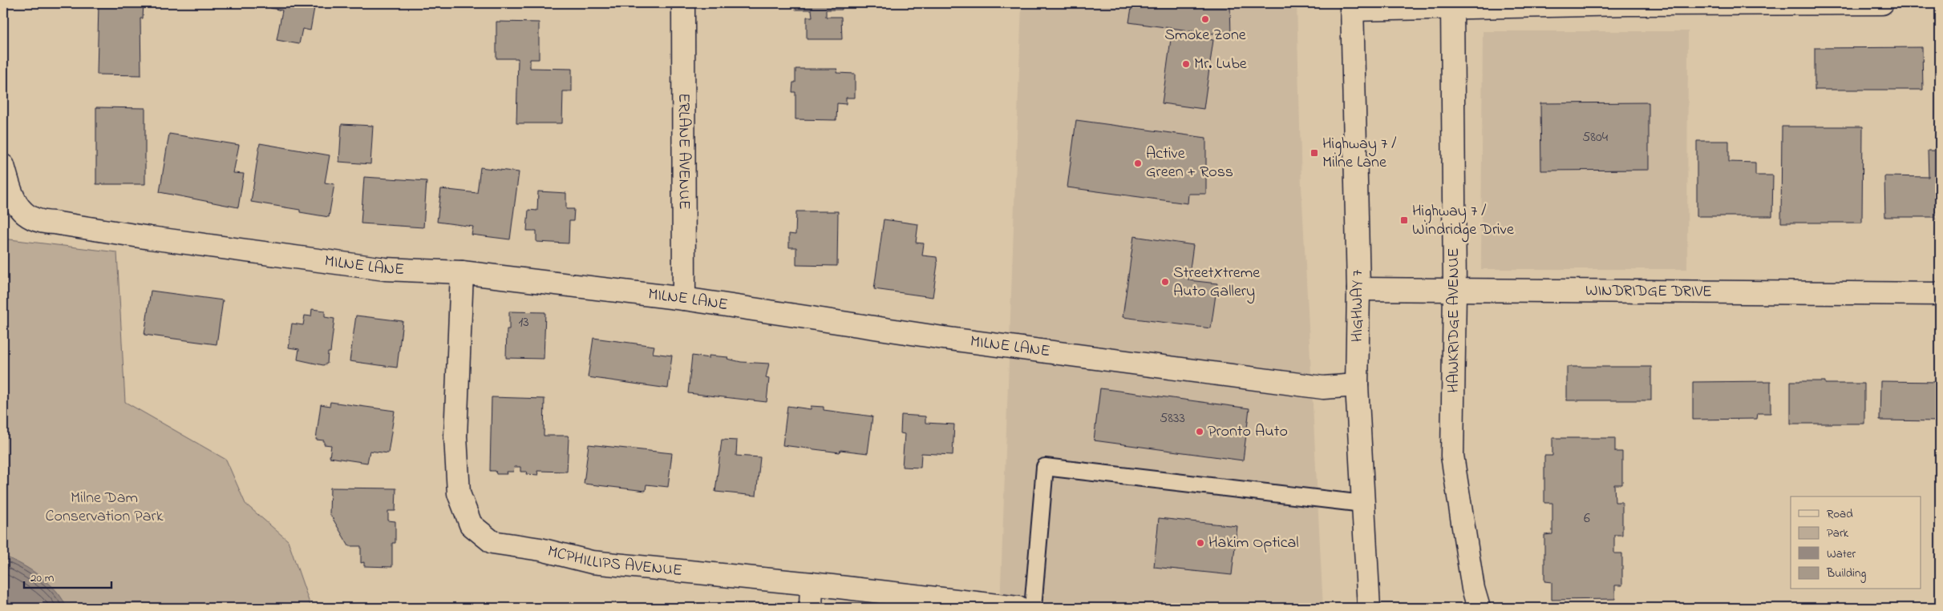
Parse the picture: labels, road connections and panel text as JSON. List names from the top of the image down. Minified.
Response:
{"streets":{"street":["ERLANE AVENUE","MILNE LANE","WINDRIDGE DRIVE","HIGHWAY 7","HAWKRIDGE AVENUE","MCPHILLIPS AVENUE"]},"crossings":[["ERLANE AVENUE","MILNE LANE"],["MILNE LANE","HIGHWAY 7"],["MILNE LANE","MCPHILLIPS AVENUE"],["WINDRIDGE DRIVE","HIGHWAY 7"],["WINDRIDGE DRIVE","HAWKRIDGE AVENUE"]],"parks":["Milne Dam Conservation Park"],"places":{"other":["Smoke Zone","Mr. Lube","Active Green + Ross","StreetXtreme Auto Gallery","Pronto Auto","Hakim Optical"],"transit":["Highway 7 / Milne Lane","Highway 7 / Windridge Drive"]},"house_numbers":["5804","13","5833","6"],"legend":["Road","Park","Water","Building"],"scale_bar":"20 m"}
